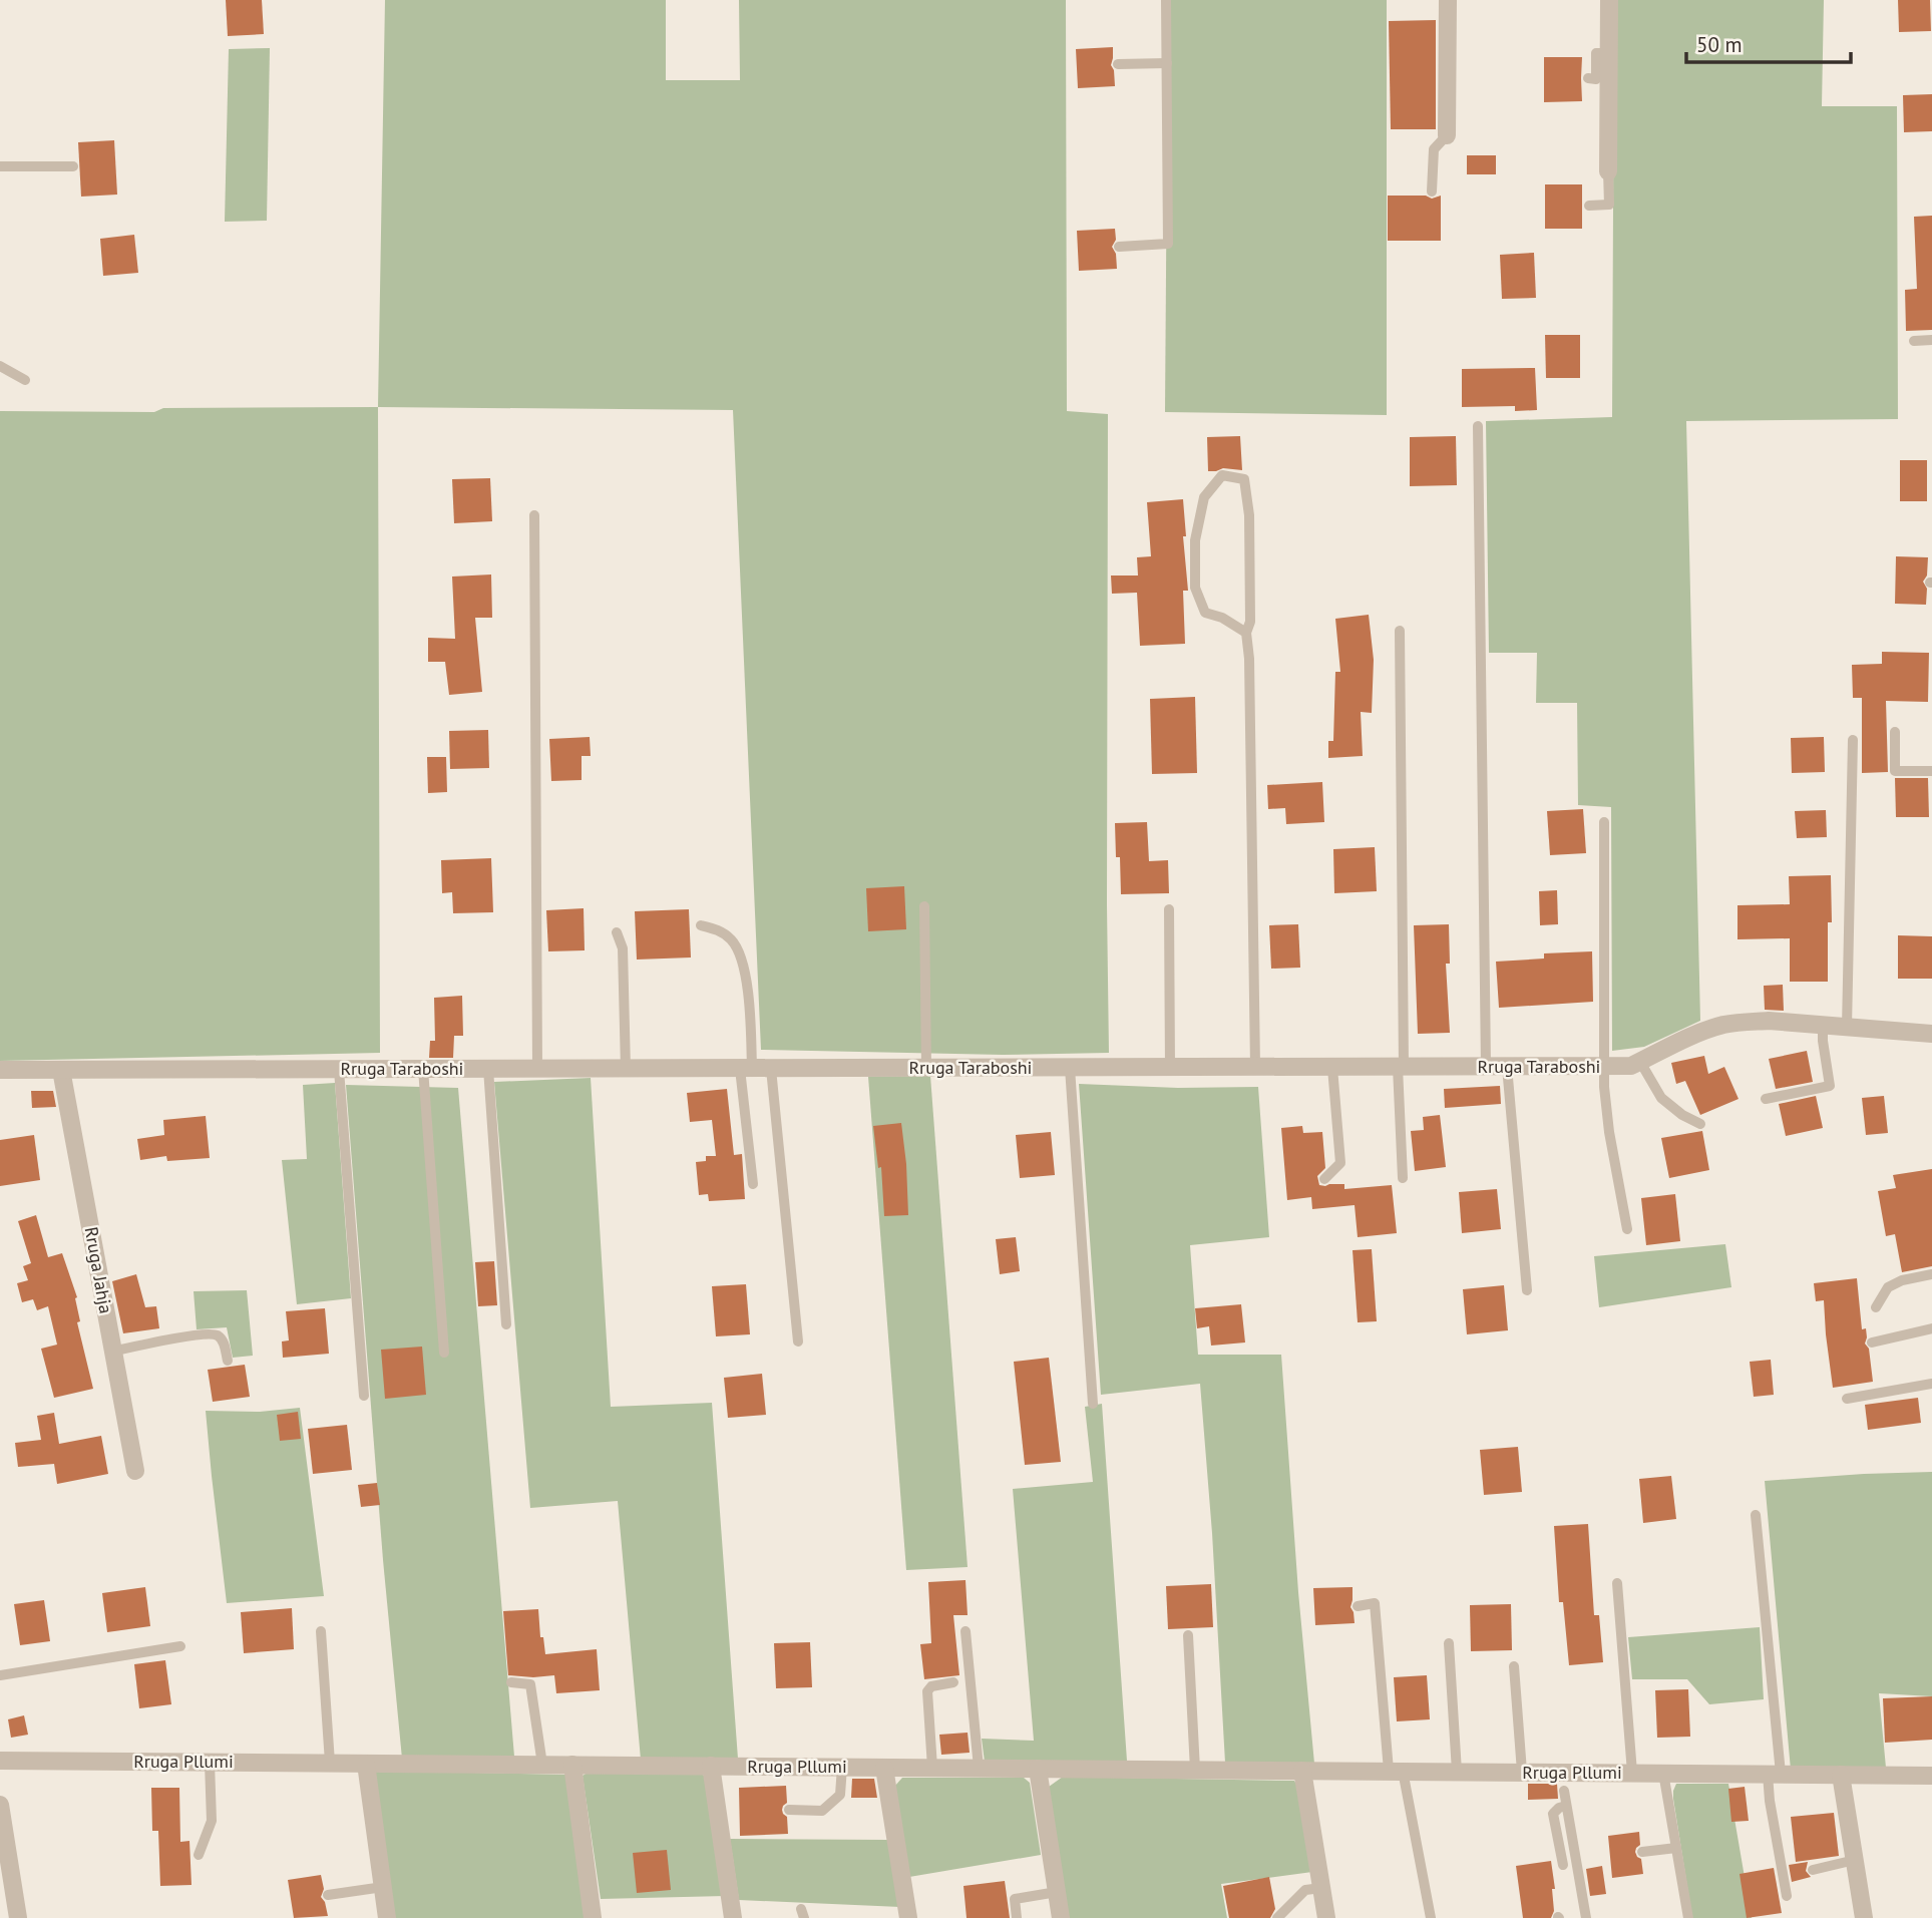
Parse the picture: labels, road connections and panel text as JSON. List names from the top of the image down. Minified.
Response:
{"streets":{"street":["Rruga Taraboshi","Rruga Jahja","Rruga Pllumi"]},"crossings":[["Rruga Taraboshi","Rruga Jahja"]],"scale_bar":"50 m"}
